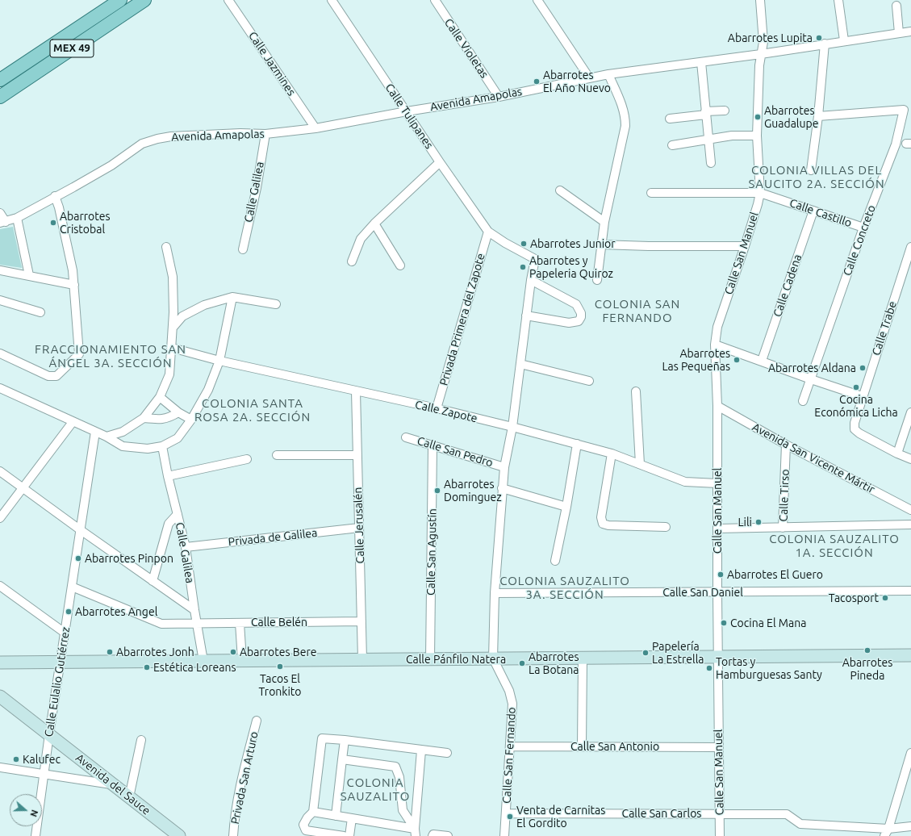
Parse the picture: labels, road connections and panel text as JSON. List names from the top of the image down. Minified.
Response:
{"streets":{"main road":["MEX 49","Calle Pánfilo Natera","Avenida del Sauce"],"street":["Calle Violetas","Calle Jazmines","Avenida Amapolas","Calle Tulipanes","Calle Galilea","Calle Castillo","Calle Concreto","Calle San Manuel","Calle Cadena","Privada Primera del Zapote","Calle Trabe","Calle Zapote","Calle San Pedro","Avenida San Vicente Mártir","Calle Tirso","Calle Jerusalén","Privada de Galilea","Calle San Agustín","Calle San Daniel","Calle Belén","Calle Eulalio Gutiérrez","Calle San Antonio","Calle San Fernando","Privada San Arturo","Calle San Carlos"]},"crossings":[["Calle Violetas","Avenida Amapolas"],["Calle Jazmines","Avenida Amapolas"],["Avenida Amapolas","Calle Tulipanes"],["Avenida Amapolas","Calle Galilea"],["Avenida Amapolas","Calle San Manuel"],["Calle Tulipanes","Privada Primera del Zapote"],["Calle Tulipanes","Calle San Fernando"],["Calle Galilea","Privada de Galilea"],["Calle Galilea","Calle Belén"],["Calle Galilea","Calle Pánfilo Natera"],["Calle Castillo","Calle Concreto"],["Calle Castillo","Calle San Manuel"],["Calle Castillo","Calle Cadena"],["Calle San Manuel","Calle Zapote"],["Calle San Manuel","Avenida San Vicente Mártir"],["Calle San Manuel","Calle San Daniel"],["Calle San Manuel","Calle Pánfilo Natera"],["Calle San Manuel","Calle San Antonio"],["Calle San Manuel","Calle San Carlos"],["Privada Primera del Zapote","Calle Zapote"],["Privada Primera del Zapote","Calle San Fernando"],["Calle Zapote","Calle Jerusalén"],["Calle Zapote","Calle San Fernando"],["Calle San Pedro","Calle San Agustín"],["Calle San Pedro","Calle San Fernando"],["Avenida San Vicente Mártir","Calle Tirso"],["Calle Jerusalén","Privada de Galilea"],["Calle Jerusalén","Calle Belén"],["Calle Jerusalén","Calle Pánfilo Natera"],["Calle San Agustín","Calle Pánfilo Natera"],["Calle San Daniel","Calle San Fernando"],["Calle Belén","Calle Eulalio Gutiérrez"],["Calle Pánfilo Natera","Calle Eulalio Gutiérrez"],["Calle Pánfilo Natera","Calle San Fernando"],["Calle Eulalio Gutiérrez","Avenida del Sauce"],["Calle San Antonio","Calle San Fernando"],["Calle San Fernando","Calle San Carlos"]],"districts":["COLONIA VILLAS DEL SAUCITO 2A. SECCIÓN","COLONIA SAN FERNANDO","FRACCIONAMIENTO SAN ÁNGEL 3A. SECCIÓN","COLONIA SANTA ROSA 2A. SECCIÓN","COLONIA SAUZALITO 1A. SECCIÓN","COLONIA SAUZALITO 3A. SECCIÓN","COLONIA SAUZALITO"],"places":["Abarrotes Lupita","Abarrotes El Año Nuevo","Abarrotes Guadalupe","Abarrotes Cristobal","Abarrotes Junior","Abarrotes y Papeleria Quiroz","Abarrotes Las Pequeñas","Abarrotes Aldana","Cocina Económica Licha","Abarrotes Dominguez","Lili","Abarrotes Pinpon","Abarrotes El Guero","Tacosport","Abarrotes Angel","Cocina El Mana","Abarrotes Pineda","Abarrotes Jonh","Abarrotes Bere","Papelería La Estrella","Abarrotes La Botana","Tacos El Tronkito","Estética Loreans","Tortas y Hamburguesas Santy","Kalufec","Venta de Carnitas El Gordito"],"north":"right"}
